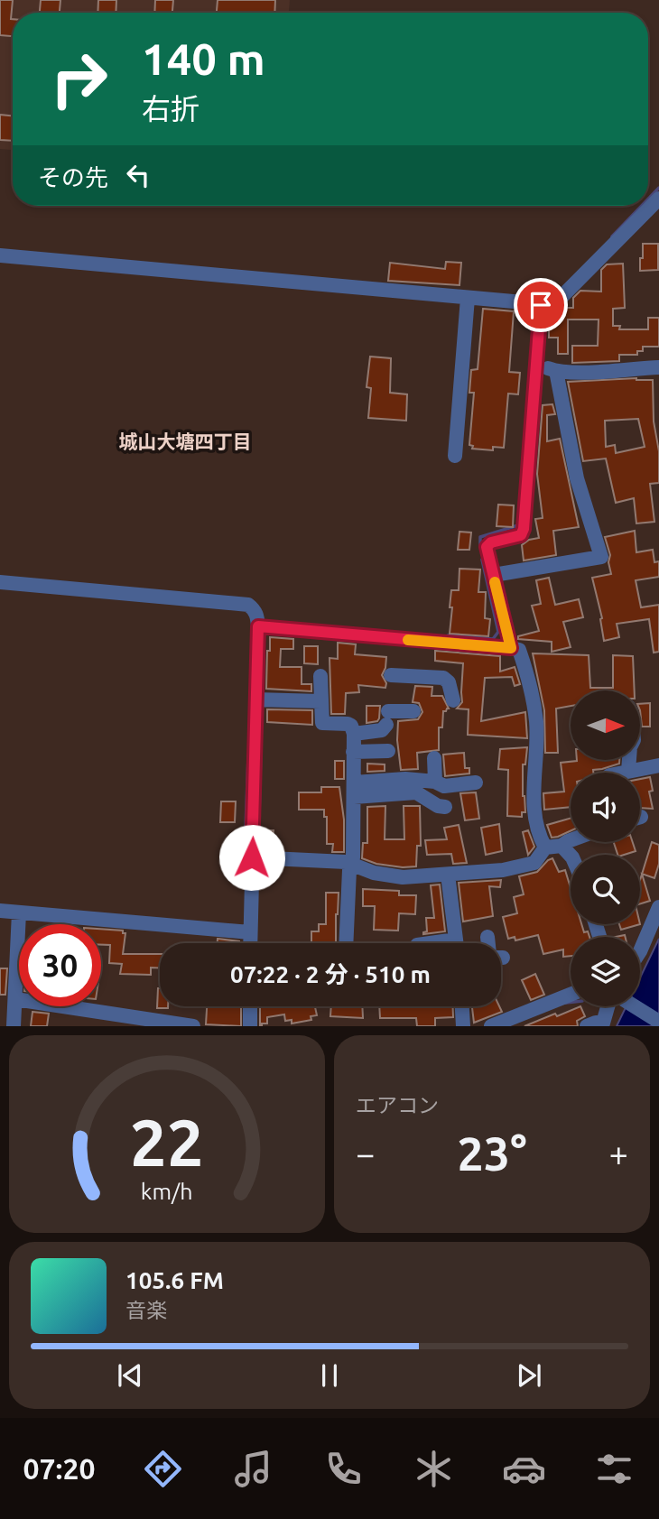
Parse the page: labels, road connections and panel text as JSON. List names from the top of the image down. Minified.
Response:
{"districts":["城山大塘四丁目"],"north":"right","page":{"turn":["140 m","右折"],"then":"その先","limit":"30","trip":"07:22 · 2 分 · 510 m","tile":"エアコン","heat":["−","23°","+"],"song":["105.6 FM","音楽"],"tabs":"07:20","gauge":["22","km/h"]}}
